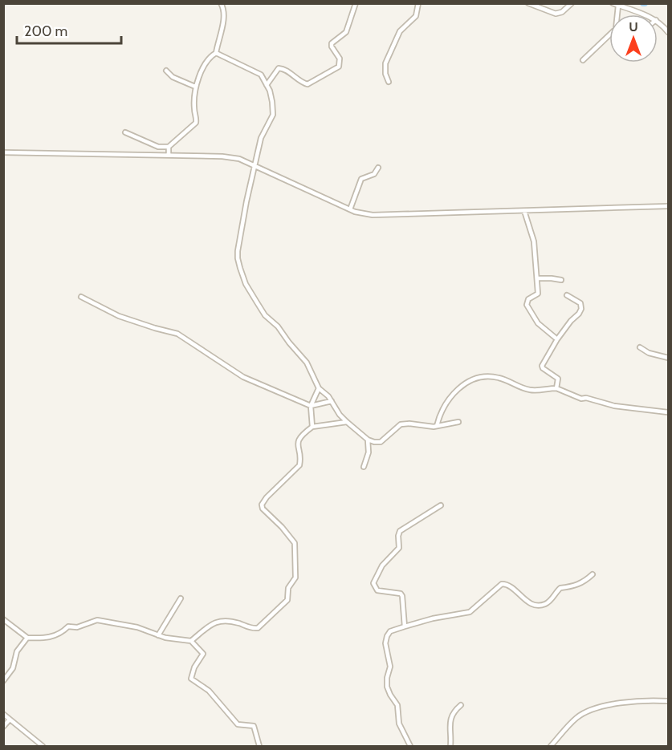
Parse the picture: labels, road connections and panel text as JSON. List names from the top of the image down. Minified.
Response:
{"scale_bar":"200 m","north":"top"}
